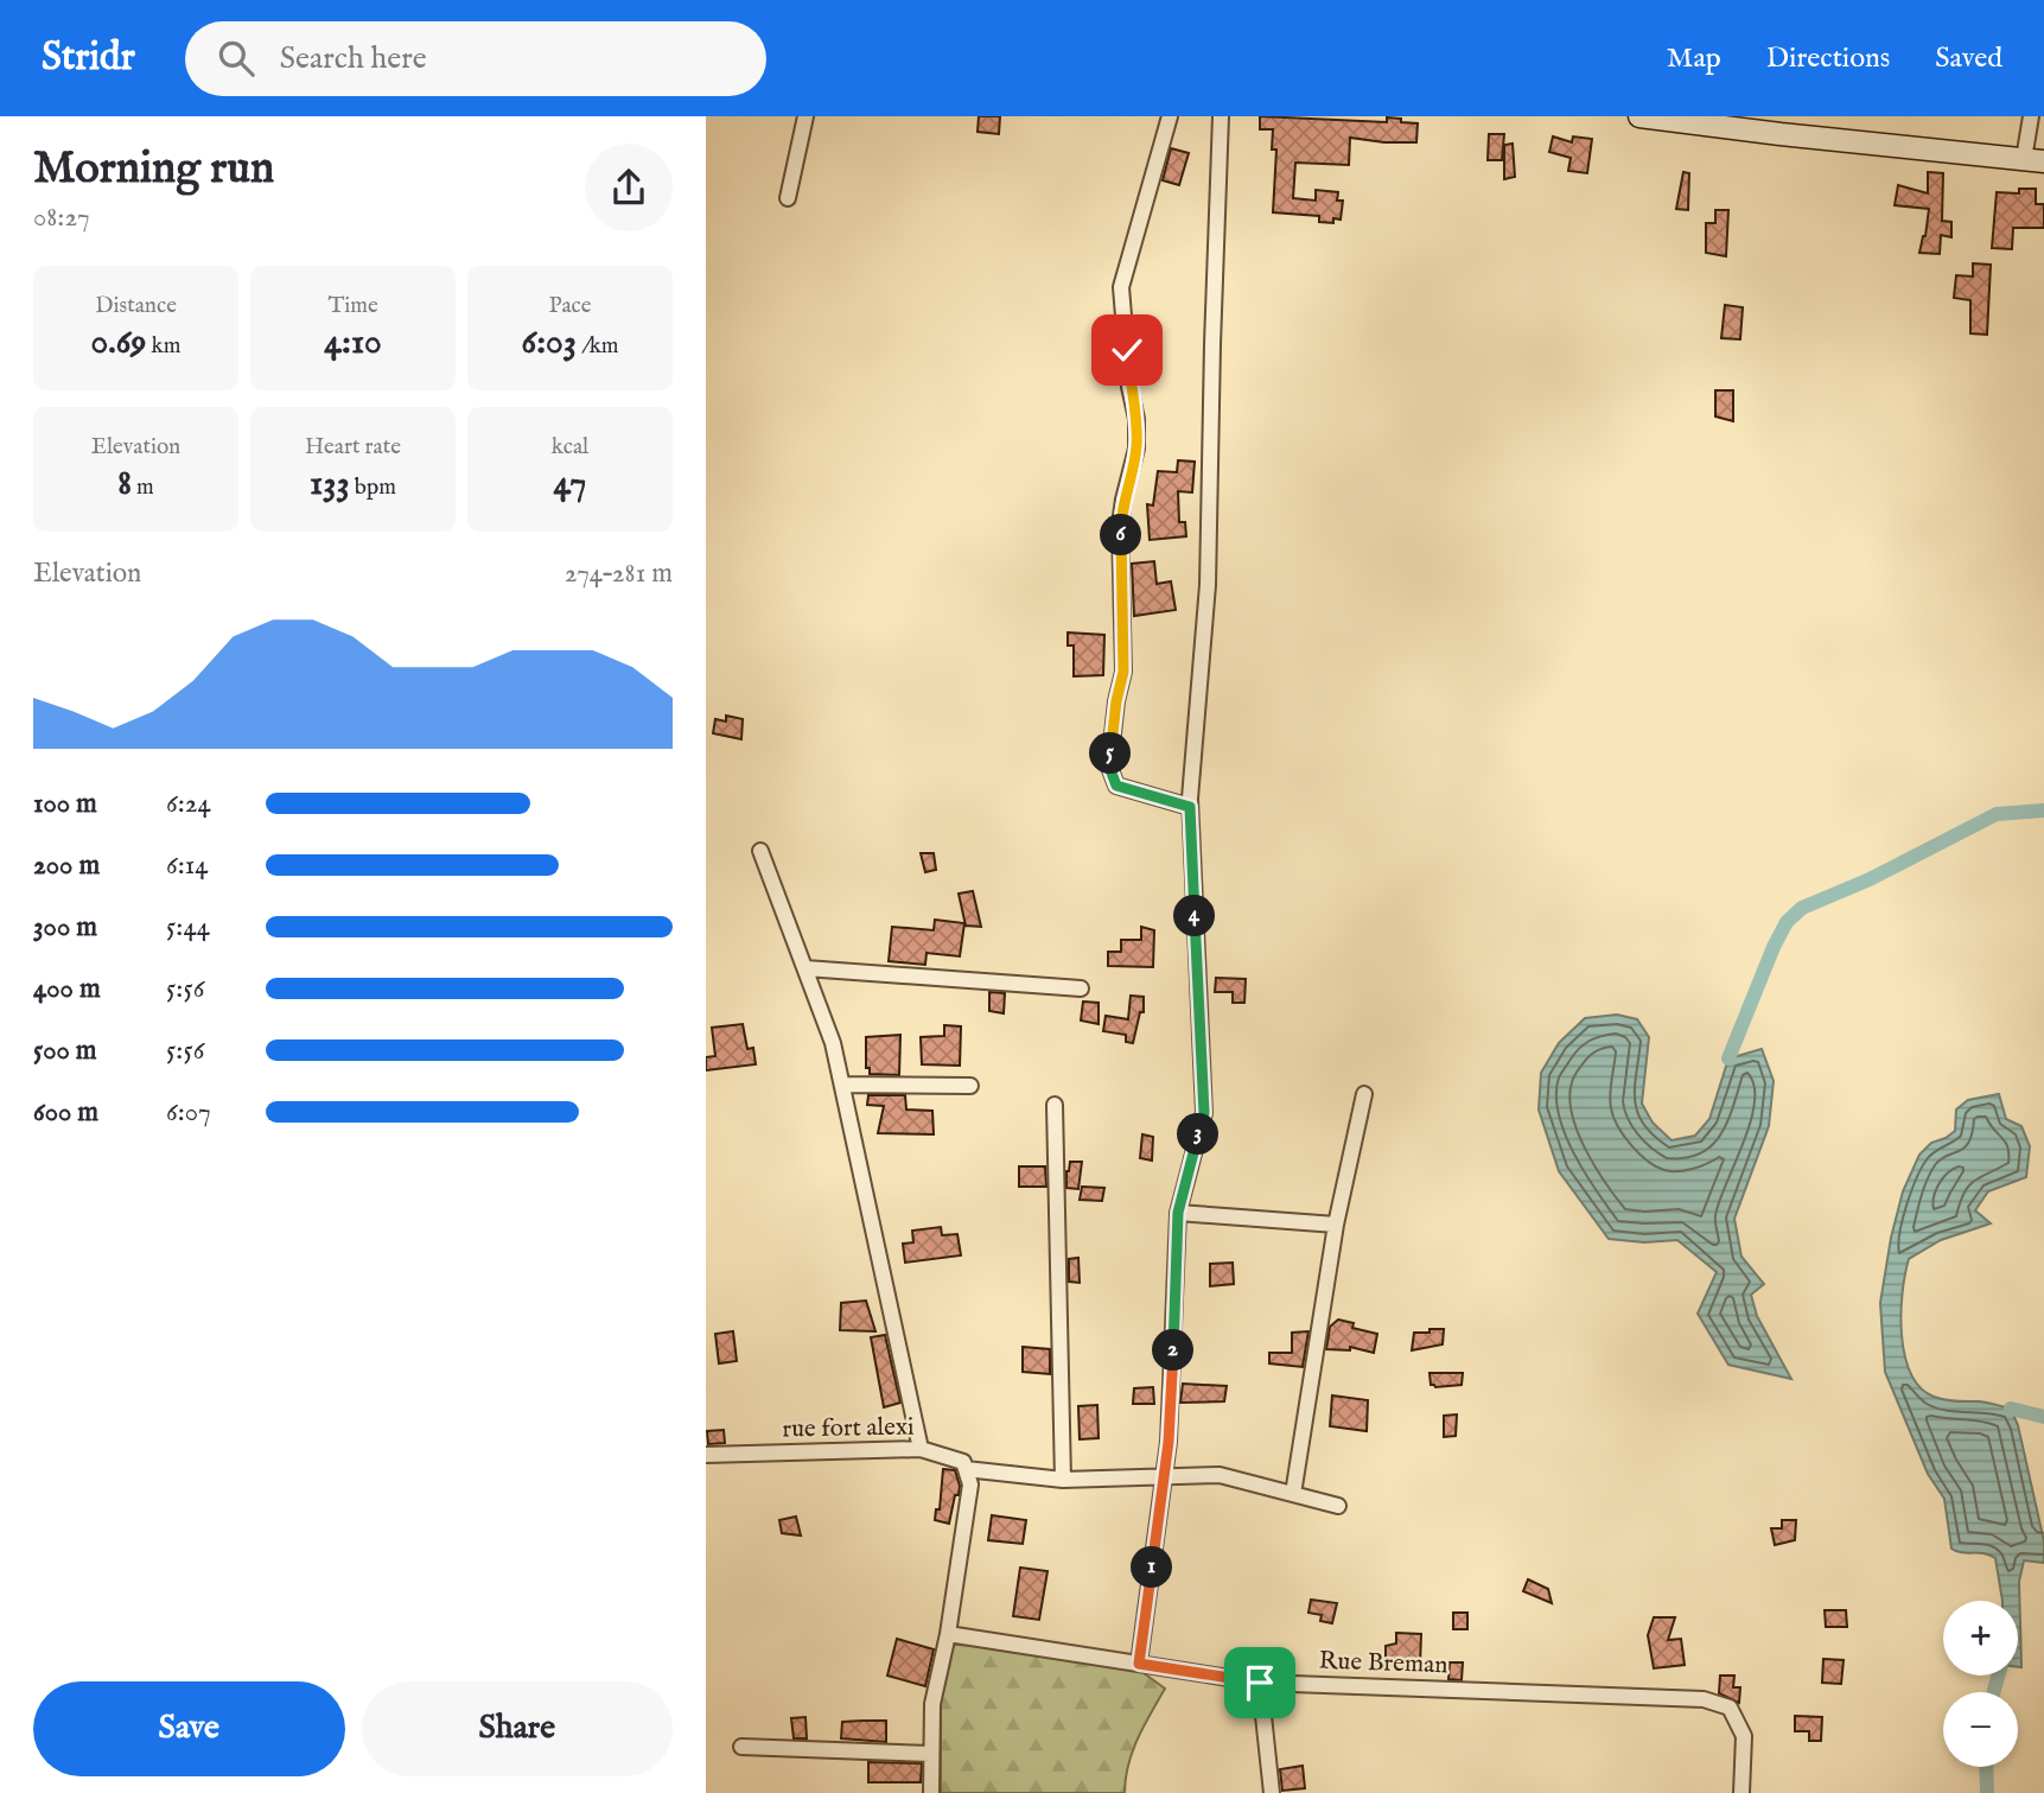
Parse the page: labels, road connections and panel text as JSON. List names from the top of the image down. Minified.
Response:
{"streets":{"street":["rue fort alexi","Rue Breman"]},"page":{"header":"Stridr","search":"Search here","nav":["Map","Directions","Saved"],"heading":["Morning run","08:27"],"stats":[["Distance","0.69 km"],["Time","4:10"],["Pace","6:03 /km"],["Elevation","8 m"],["Heart rate","133 bpm"],["kcal","47"]],"pins":["6","5","4","3","2","1"],"chart":["Elevation","274–281 m"],"list":[{"name":"100 m","note":"6:24"},{"name":"200 m","note":"6:14"},{"name":"300 m","note":"5:44"},{"name":"400 m","note":"5:56"},{"name":"500 m","note":"5:56"},{"name":"600 m","note":"6:07"}],"map_buttons":["+","−"],"buttons":["Save","Share"]}}
